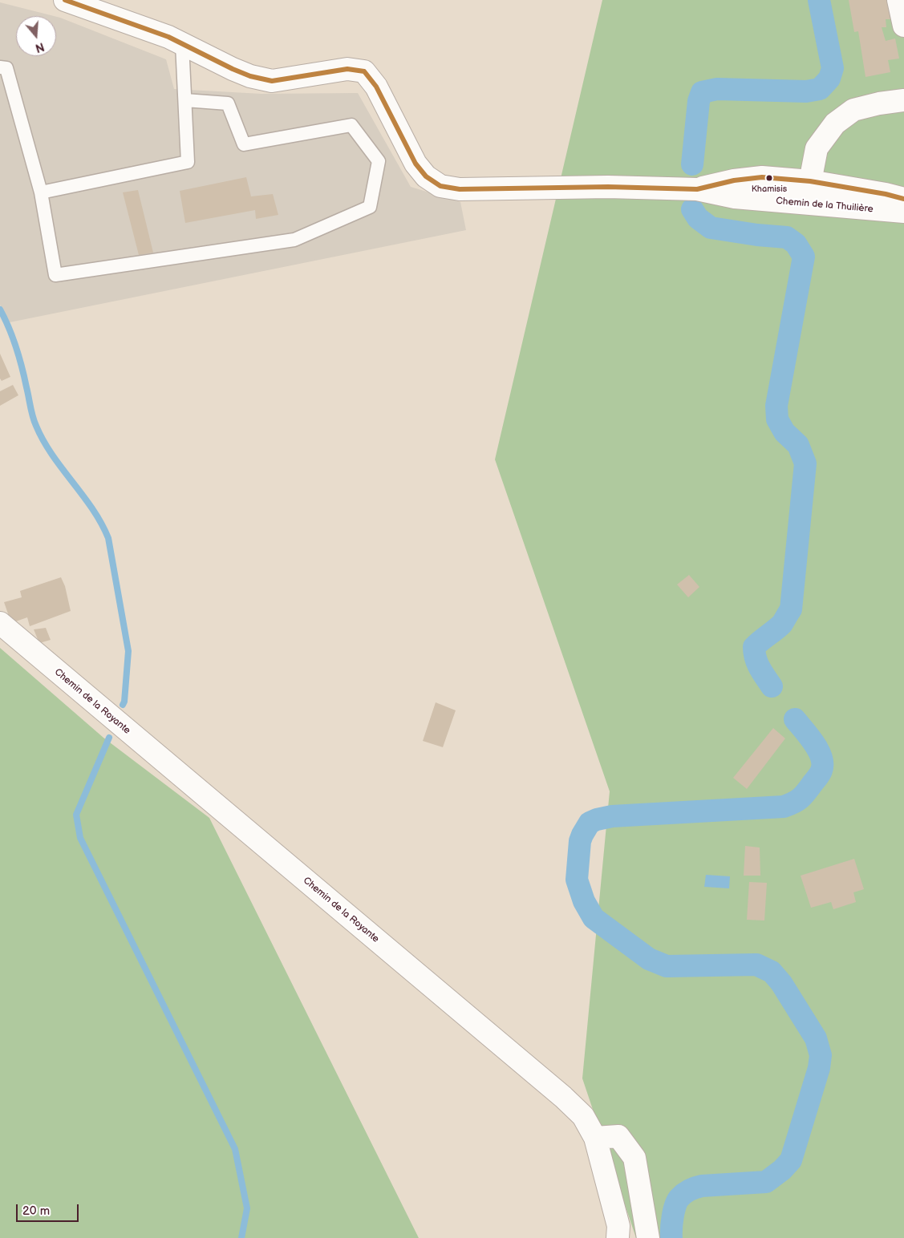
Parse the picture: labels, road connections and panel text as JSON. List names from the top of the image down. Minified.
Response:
{"streets":{"street":["Chemin de la Thuilière","Chemin de la Royante"]},"places":["Khamisis"],"scale_bar":"20 m","north":"bottom"}
